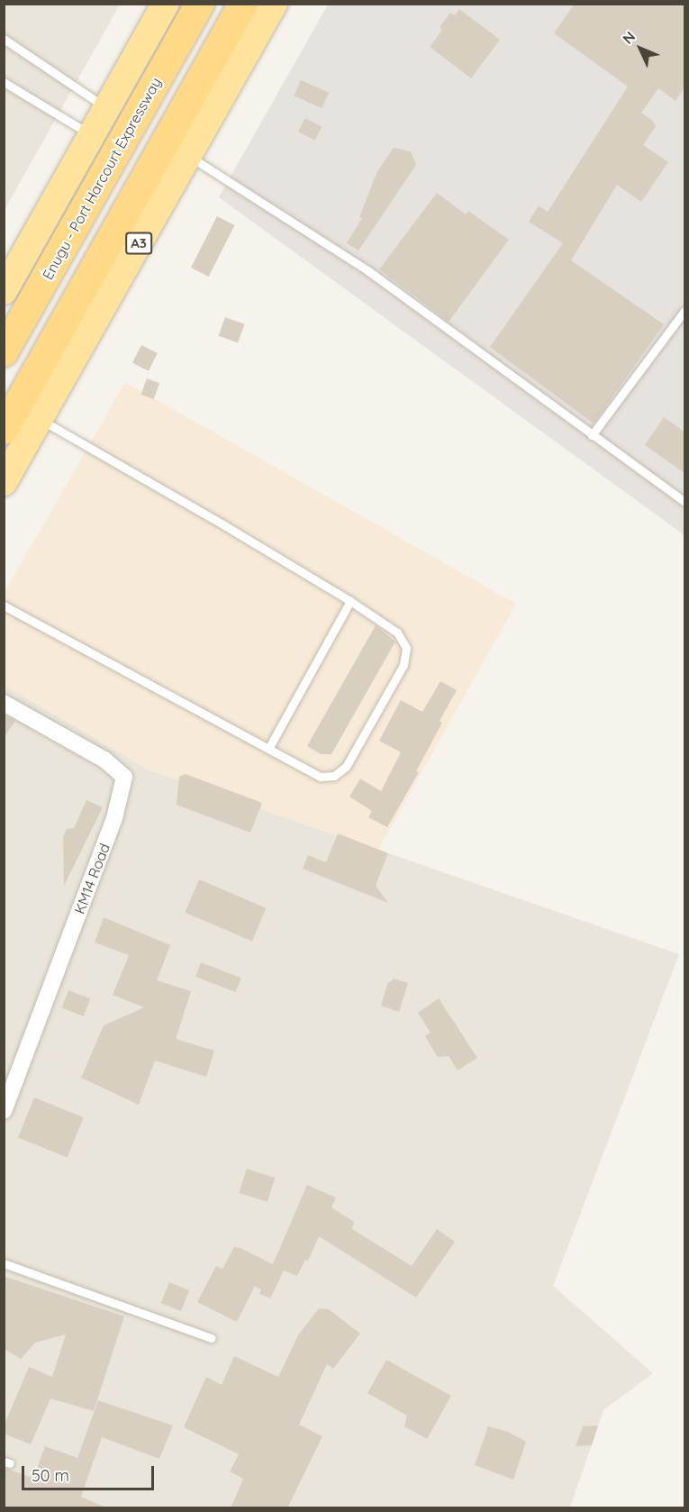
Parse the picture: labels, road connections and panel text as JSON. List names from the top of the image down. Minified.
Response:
{"streets":{"highway":["Enugu - Port Harcourt Expressway","A3"],"street":["KM14 Road"]},"scale_bar":"50 m","north":"top left"}
